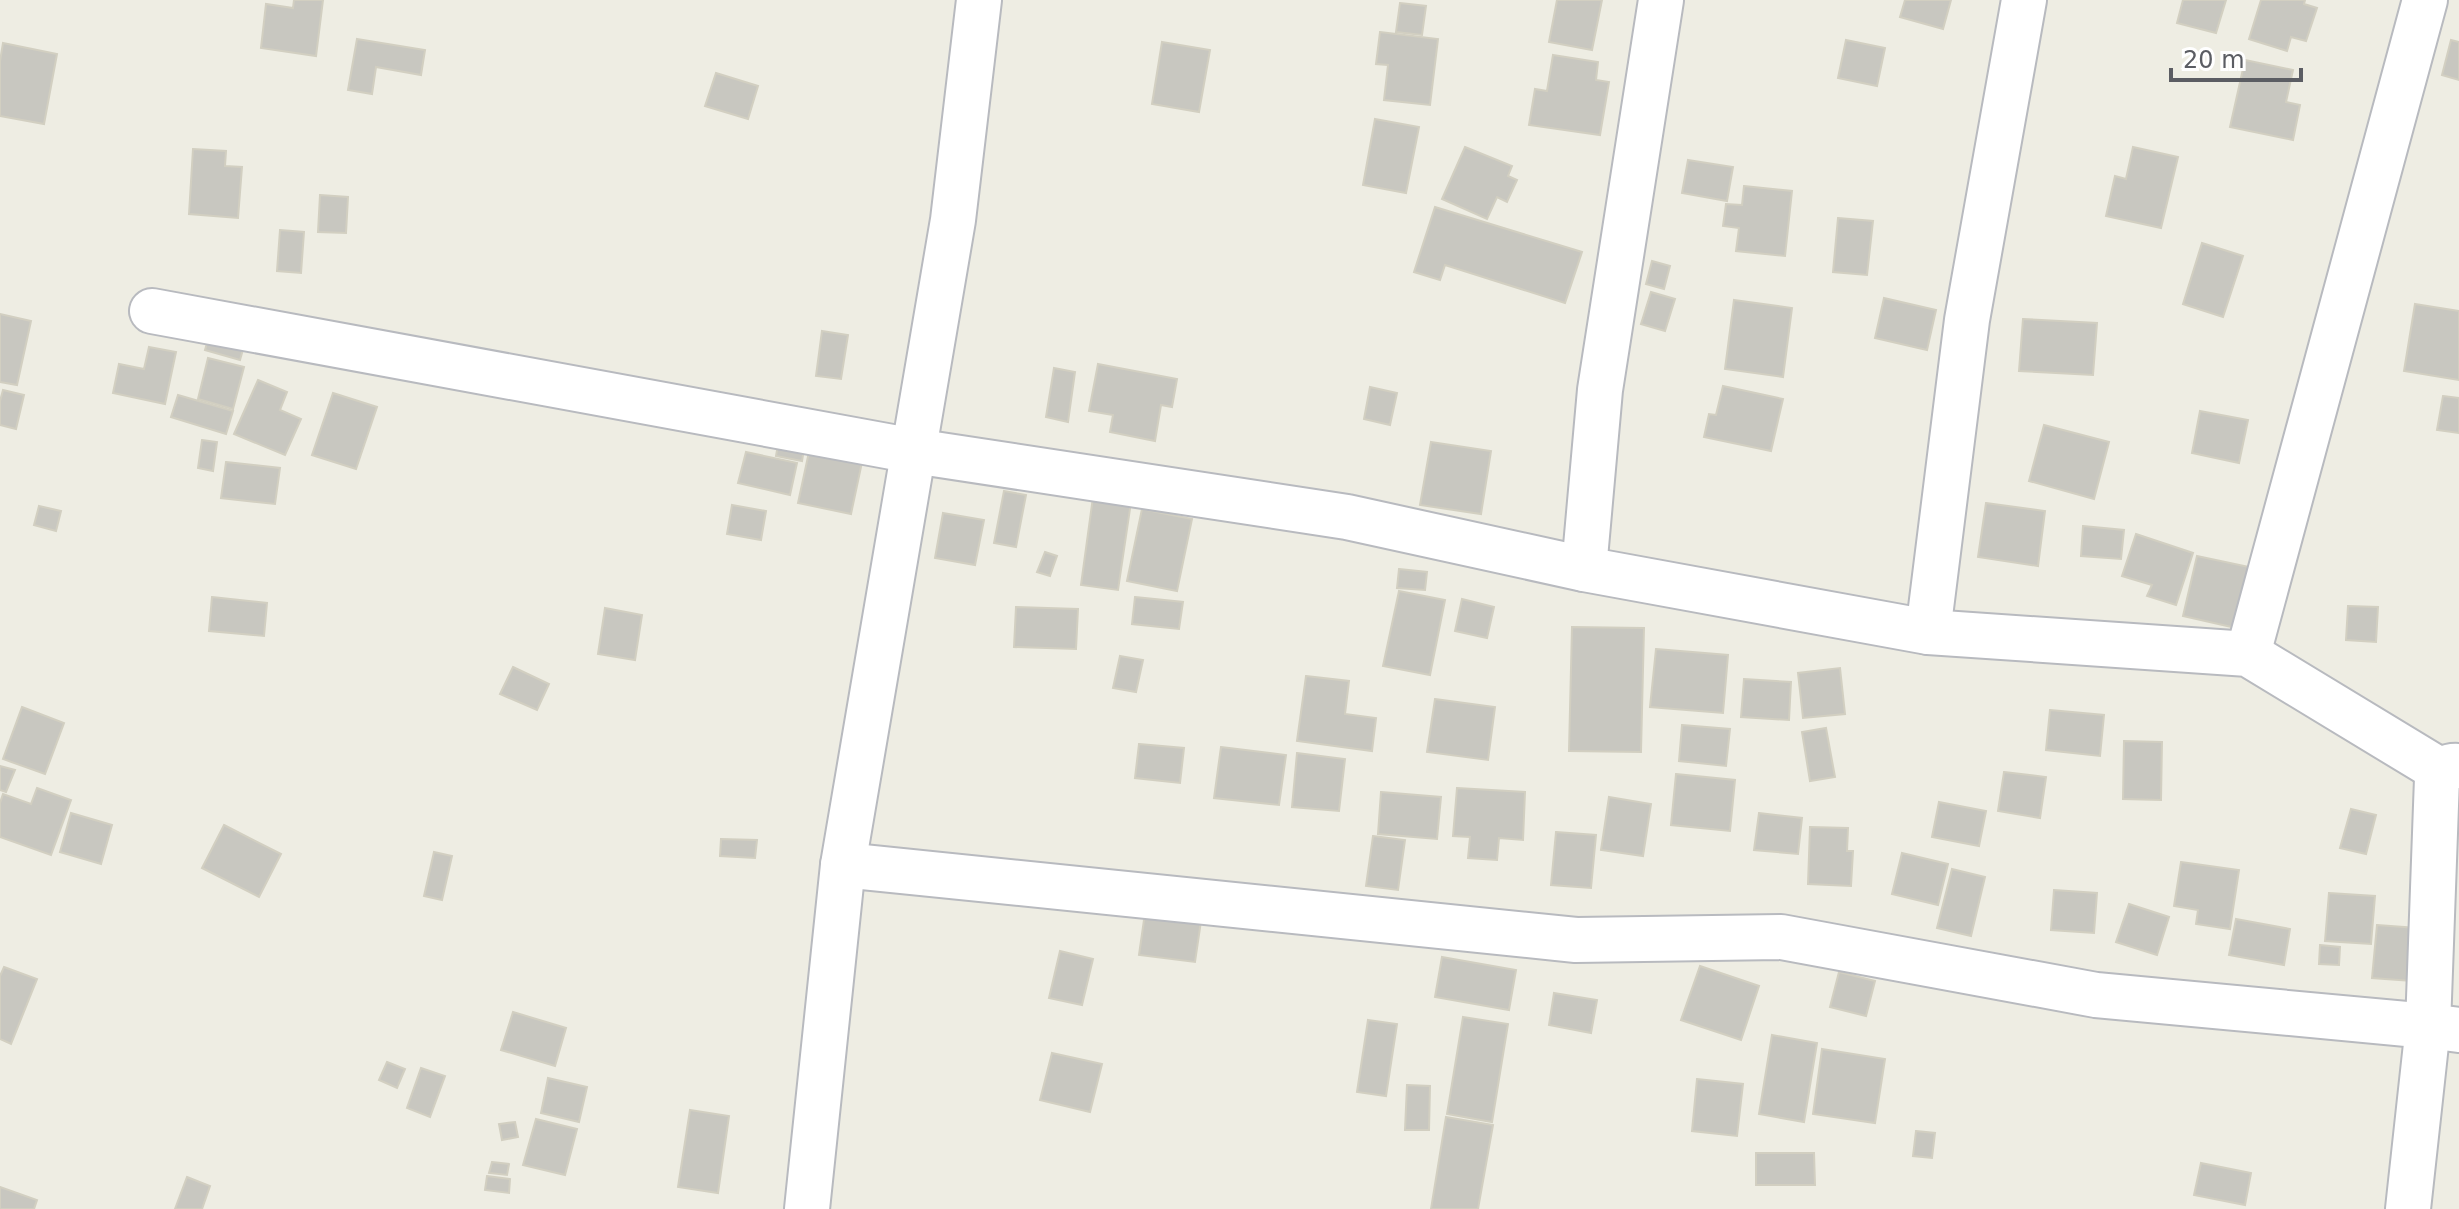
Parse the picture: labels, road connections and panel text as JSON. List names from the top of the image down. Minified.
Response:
{"scale_bar":"20 m"}
